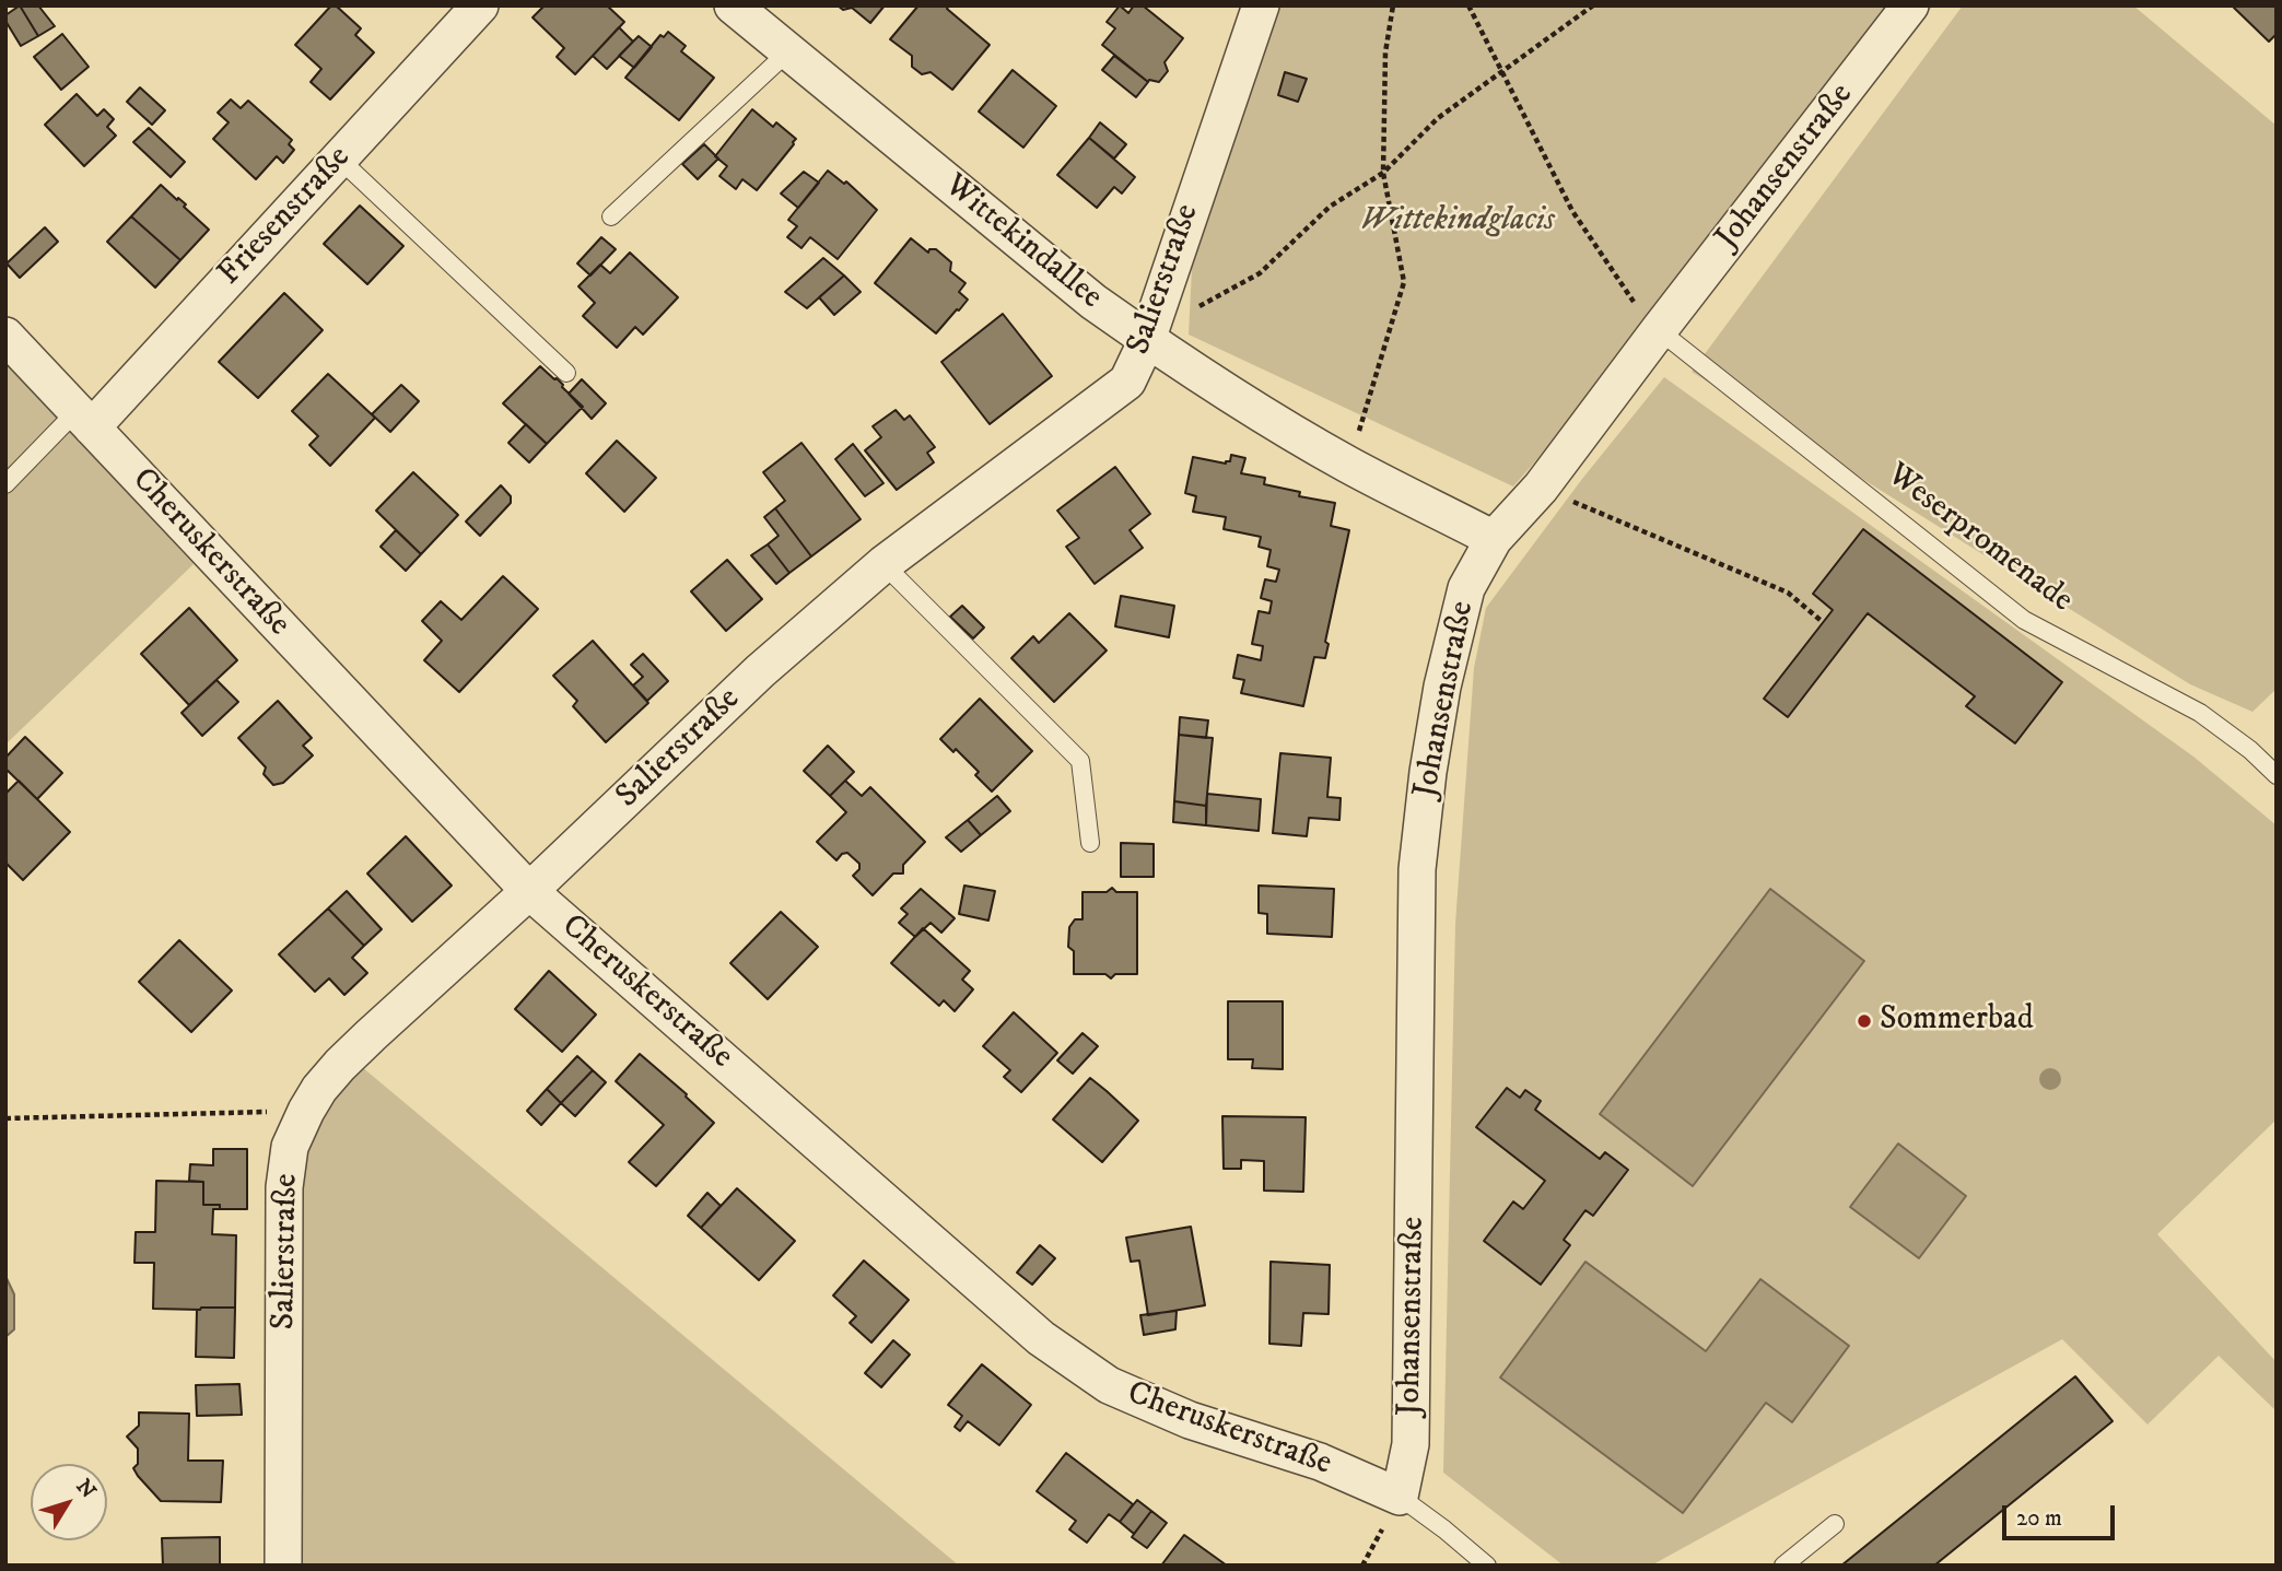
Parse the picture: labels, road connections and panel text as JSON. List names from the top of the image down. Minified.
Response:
{"streets":{"street":["Johansenstraße","Friesenstraße","Wittekindallee","Salierstraße","Cheruskerstraße"],"lane":["Weserpromenade"]},"crossings":[["Johansenstraße","Wittekindallee"],["Johansenstraße","Weserpromenade"],["Johansenstraße","Cheruskerstraße"],["Friesenstraße","Cheruskerstraße"],["Wittekindallee","Salierstraße"],["Salierstraße","Cheruskerstraße"]],"parks":["Wittekindglacis"],"places":["Sommerbad"],"scale_bar":"20 m","north":"top right"}
